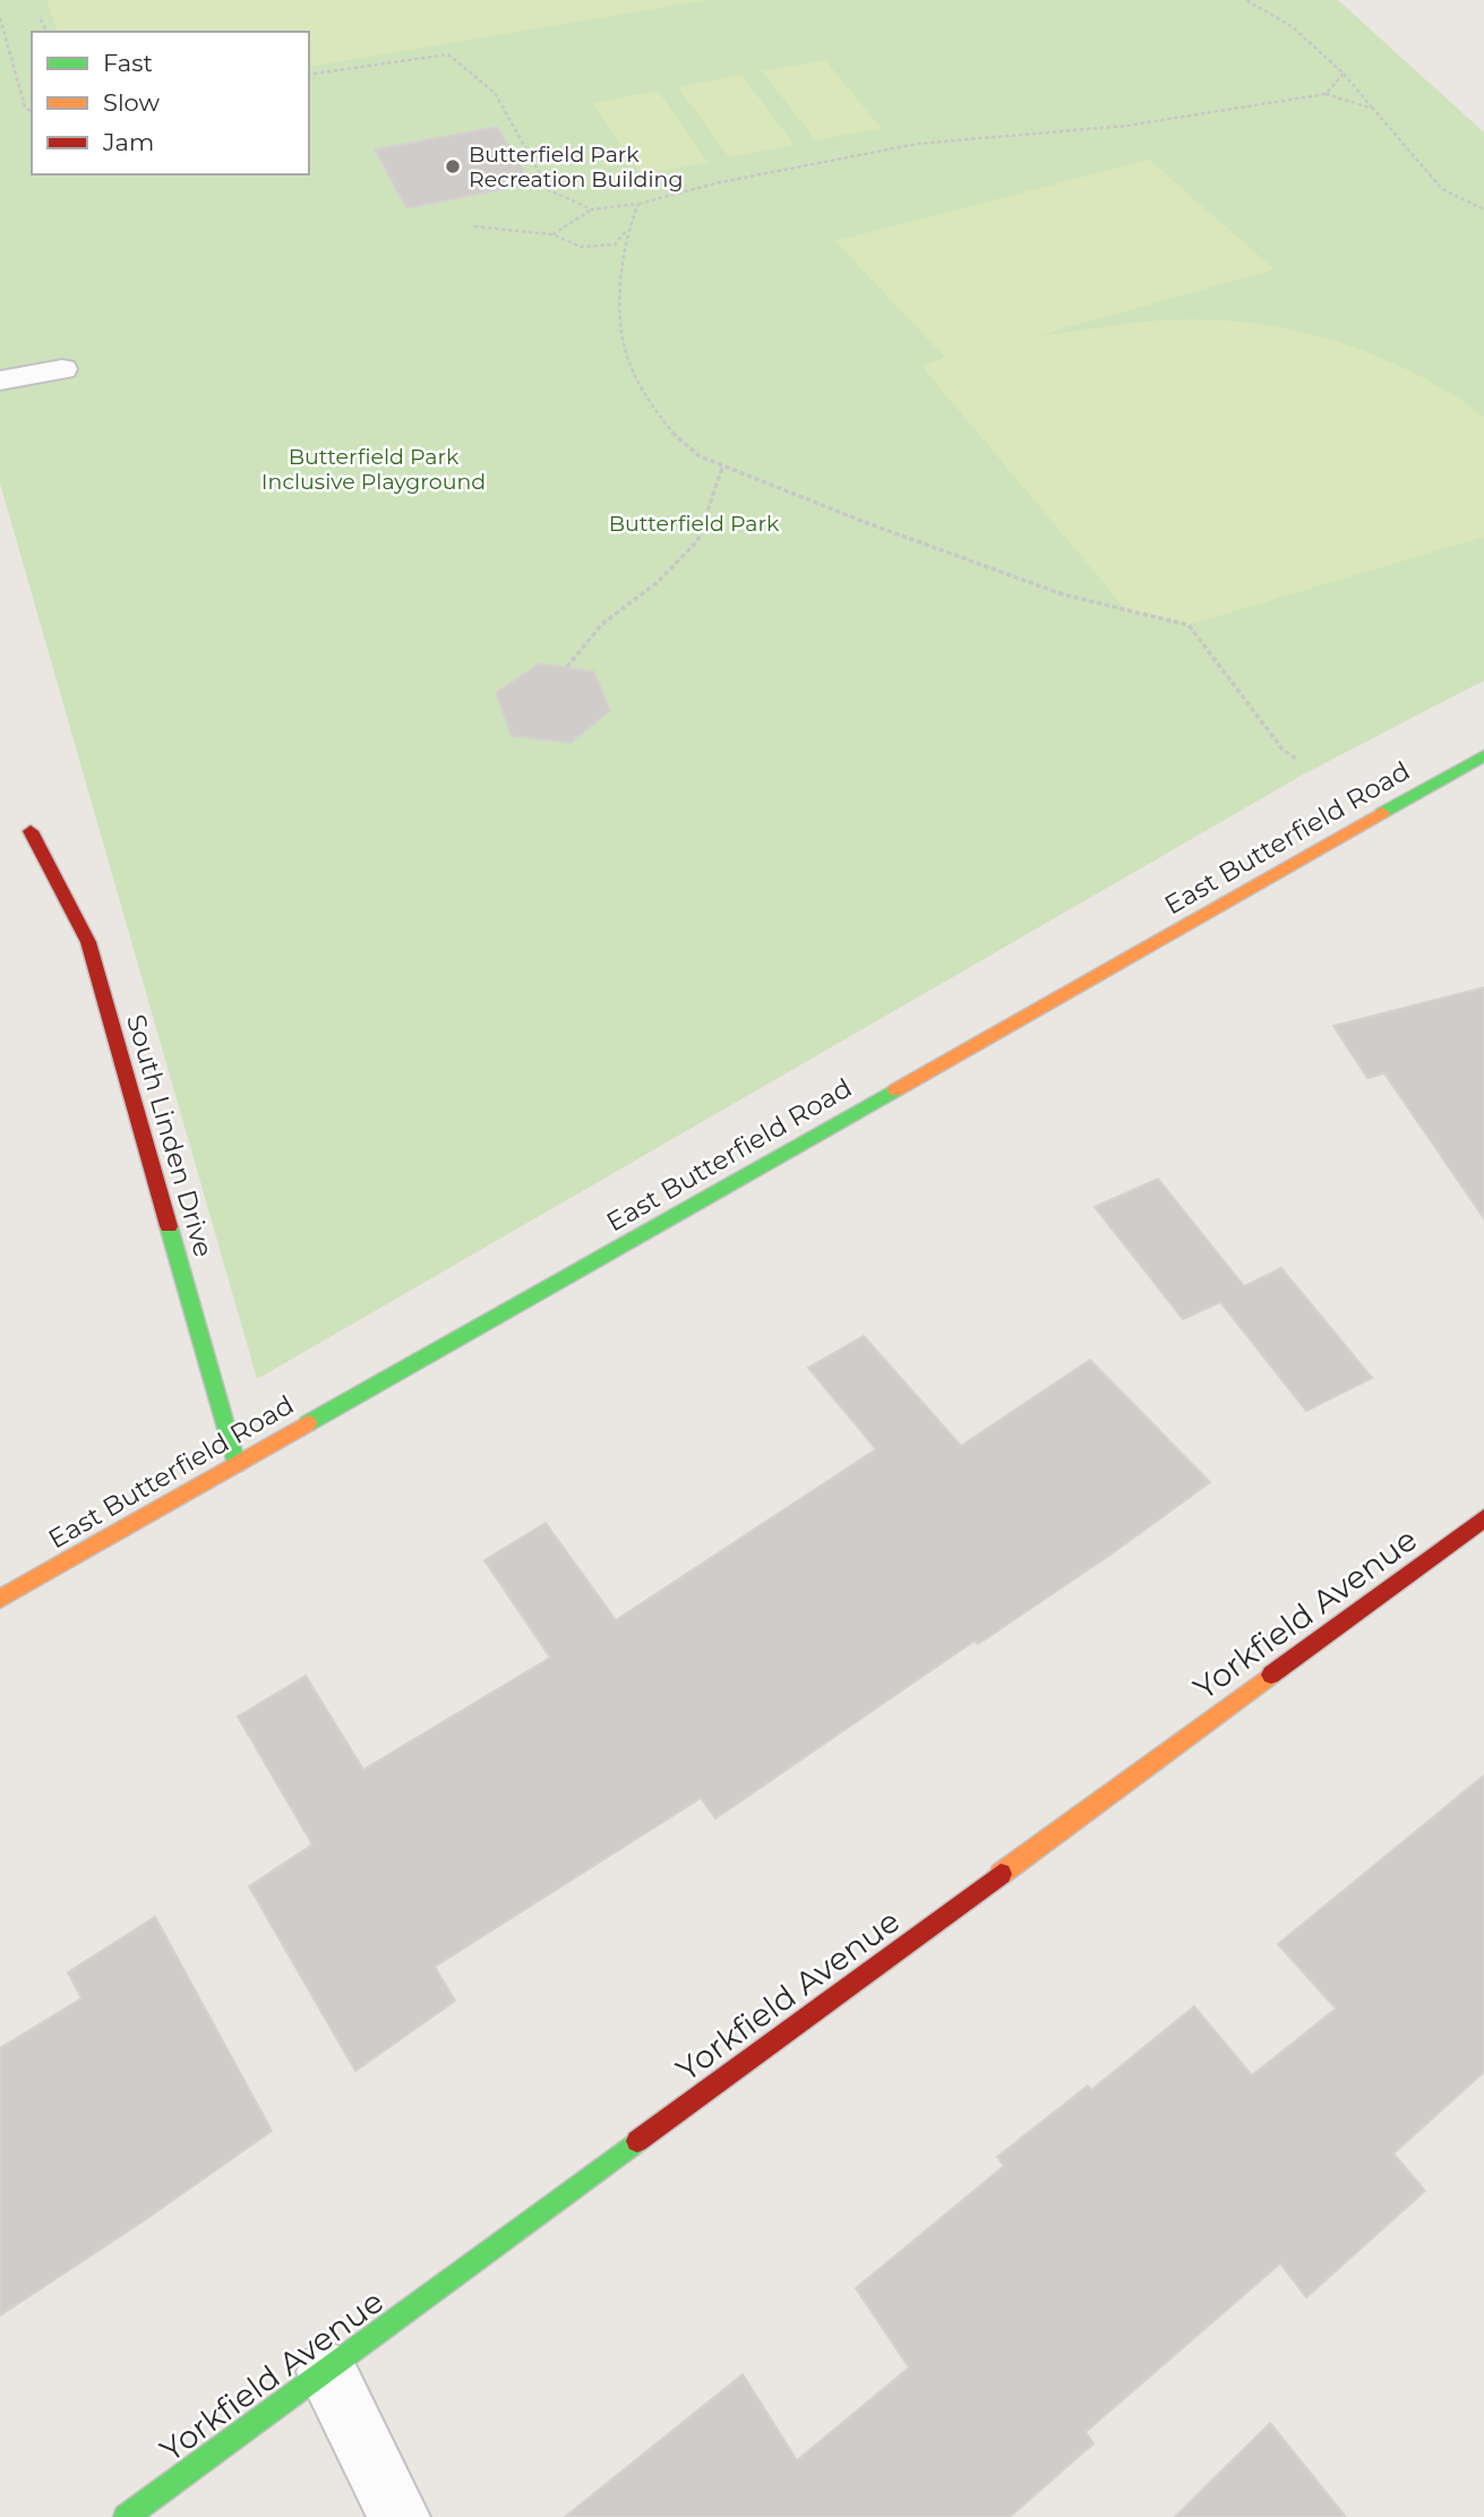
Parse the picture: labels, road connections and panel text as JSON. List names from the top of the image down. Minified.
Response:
{"streets":{"street":["East Butterfield Road","South Linden Drive","Yorkfield Avenue"]},"crossings":[["East Butterfield Road","South Linden Drive"]],"parks":["Butterfield Park Inclusive Playground","Butterfield Park"],"places":["Butterfield Park Recreation Building"],"legend":["Fast","Slow","Jam"]}
